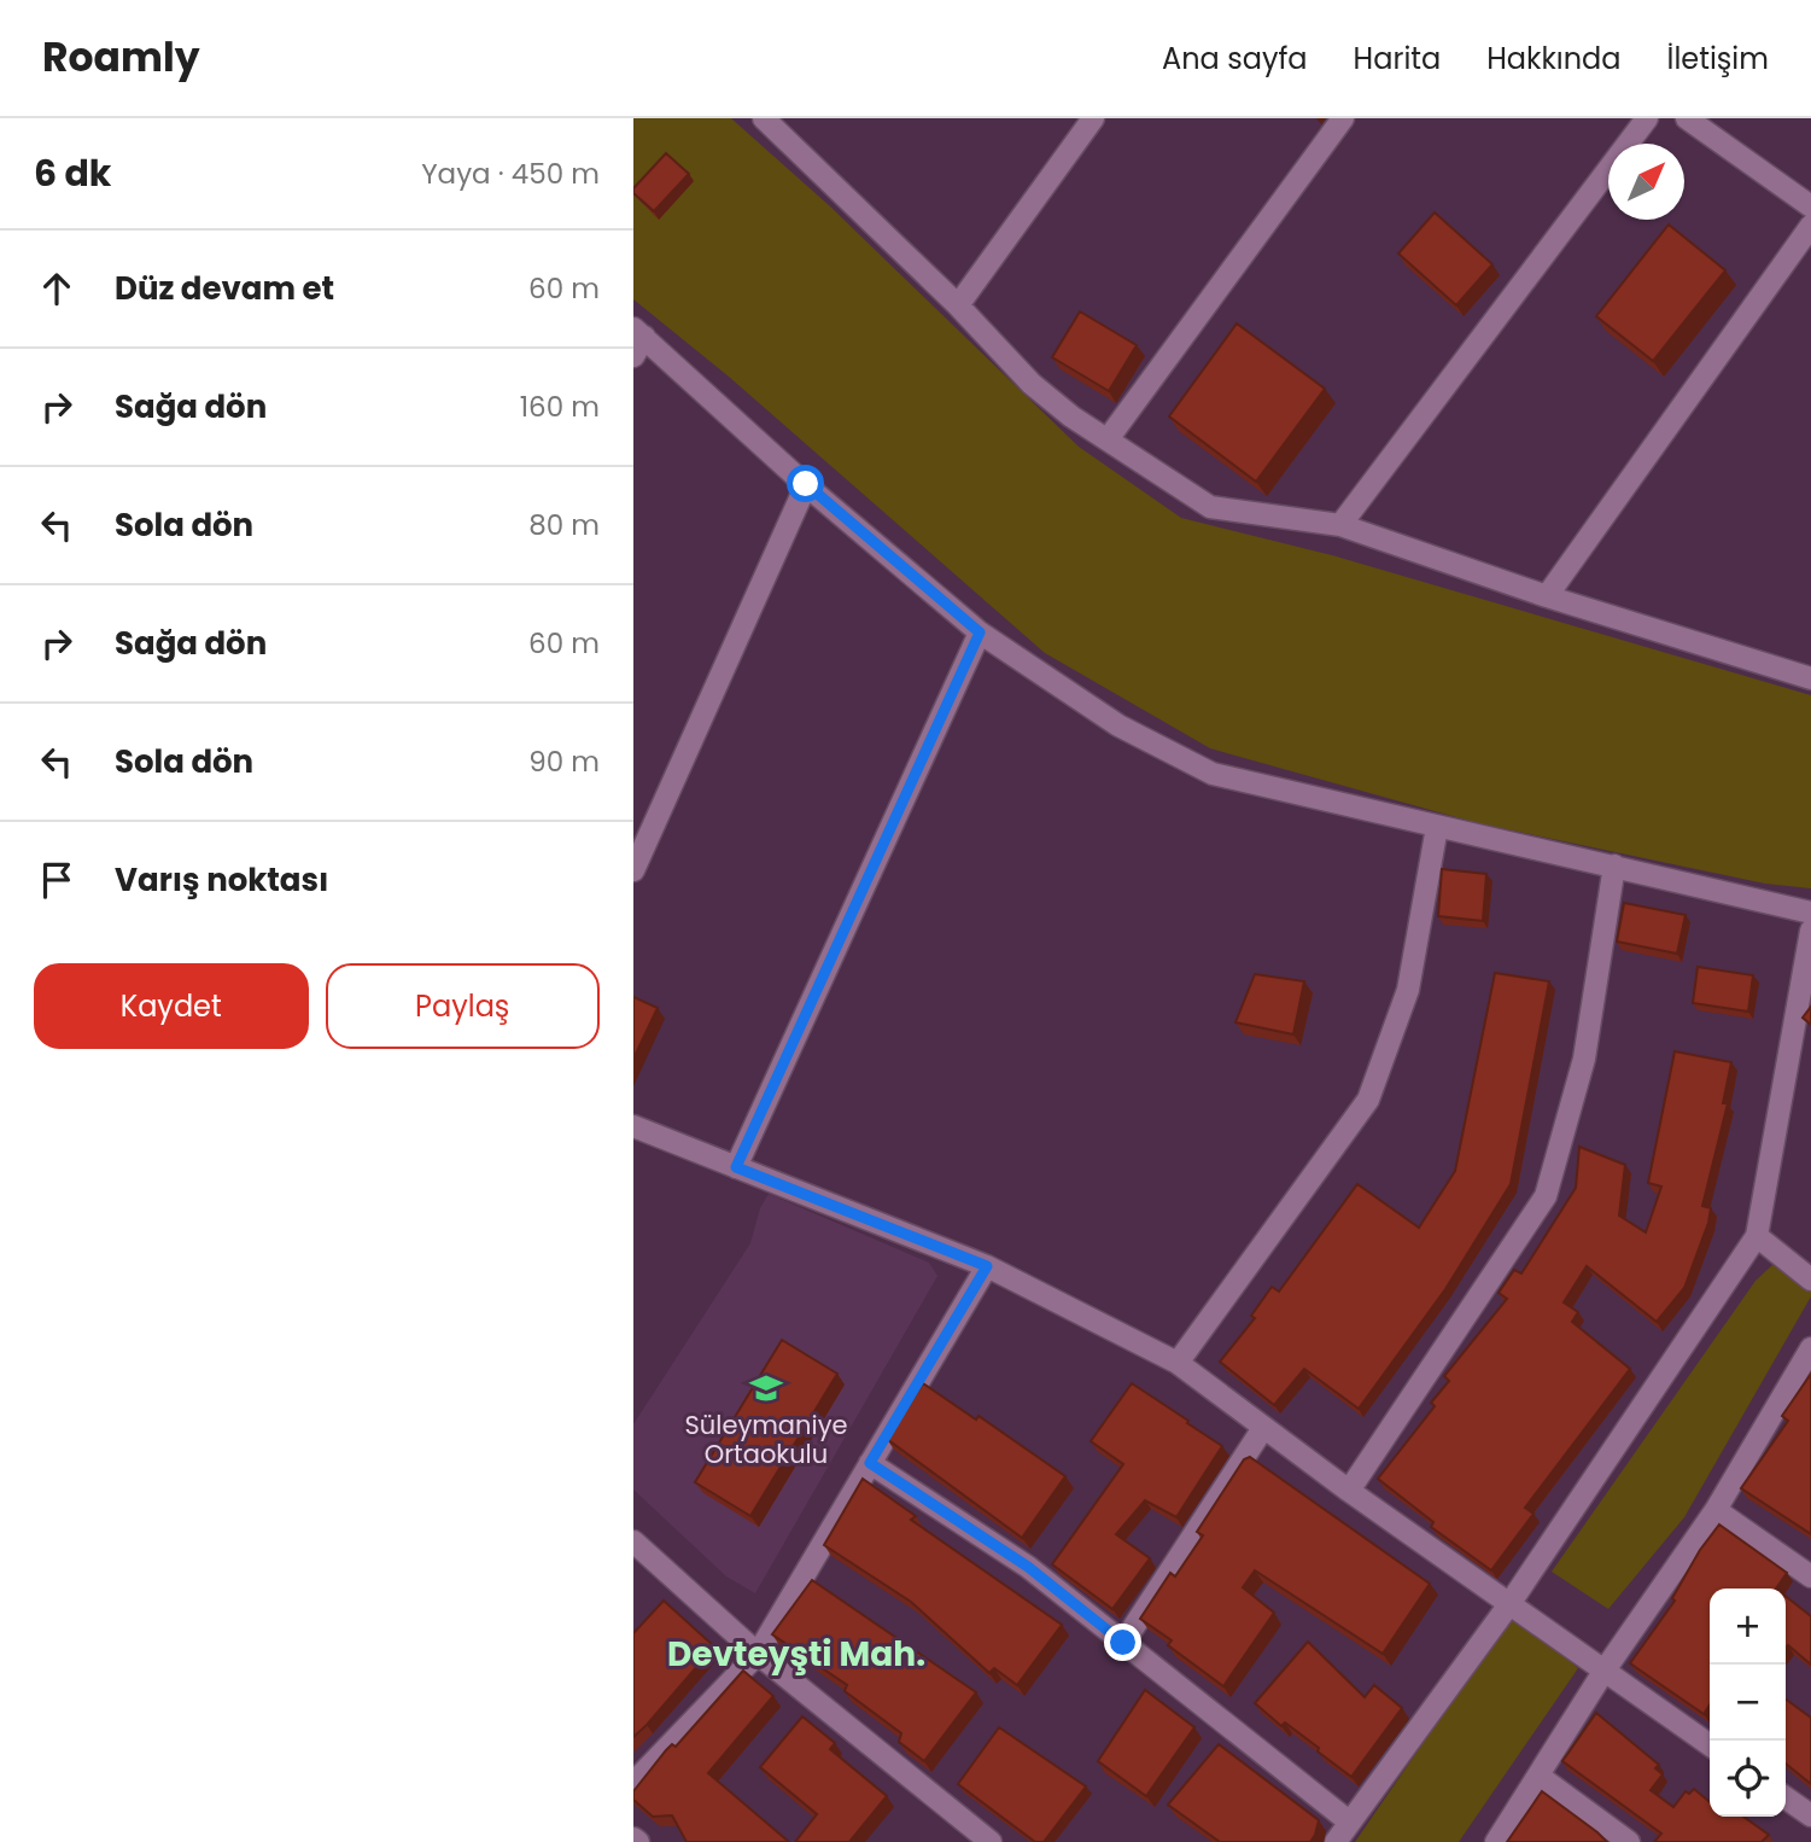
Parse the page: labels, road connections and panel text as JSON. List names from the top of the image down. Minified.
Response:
{"districts":["Devteyşti Mah."],"places":{"school or university":["Süleymaniye Ortaokulu"]},"north":"top right","page":{"header":"Roamly","nav":["Ana sayfa","Harita","Hakkında","İletişim"],"heading":["6 dk","Yaya · 450 m"],"list":[["Düz devam et","60 m"],["Sağa dön","160 m"],["Sola dön","80 m"],["Sağa dön","60 m"],["Sola dön","90 m"],"Varış noktası"],"buttons":["Kaydet","Paylaş"],"map_buttons":["+","−"]}}
